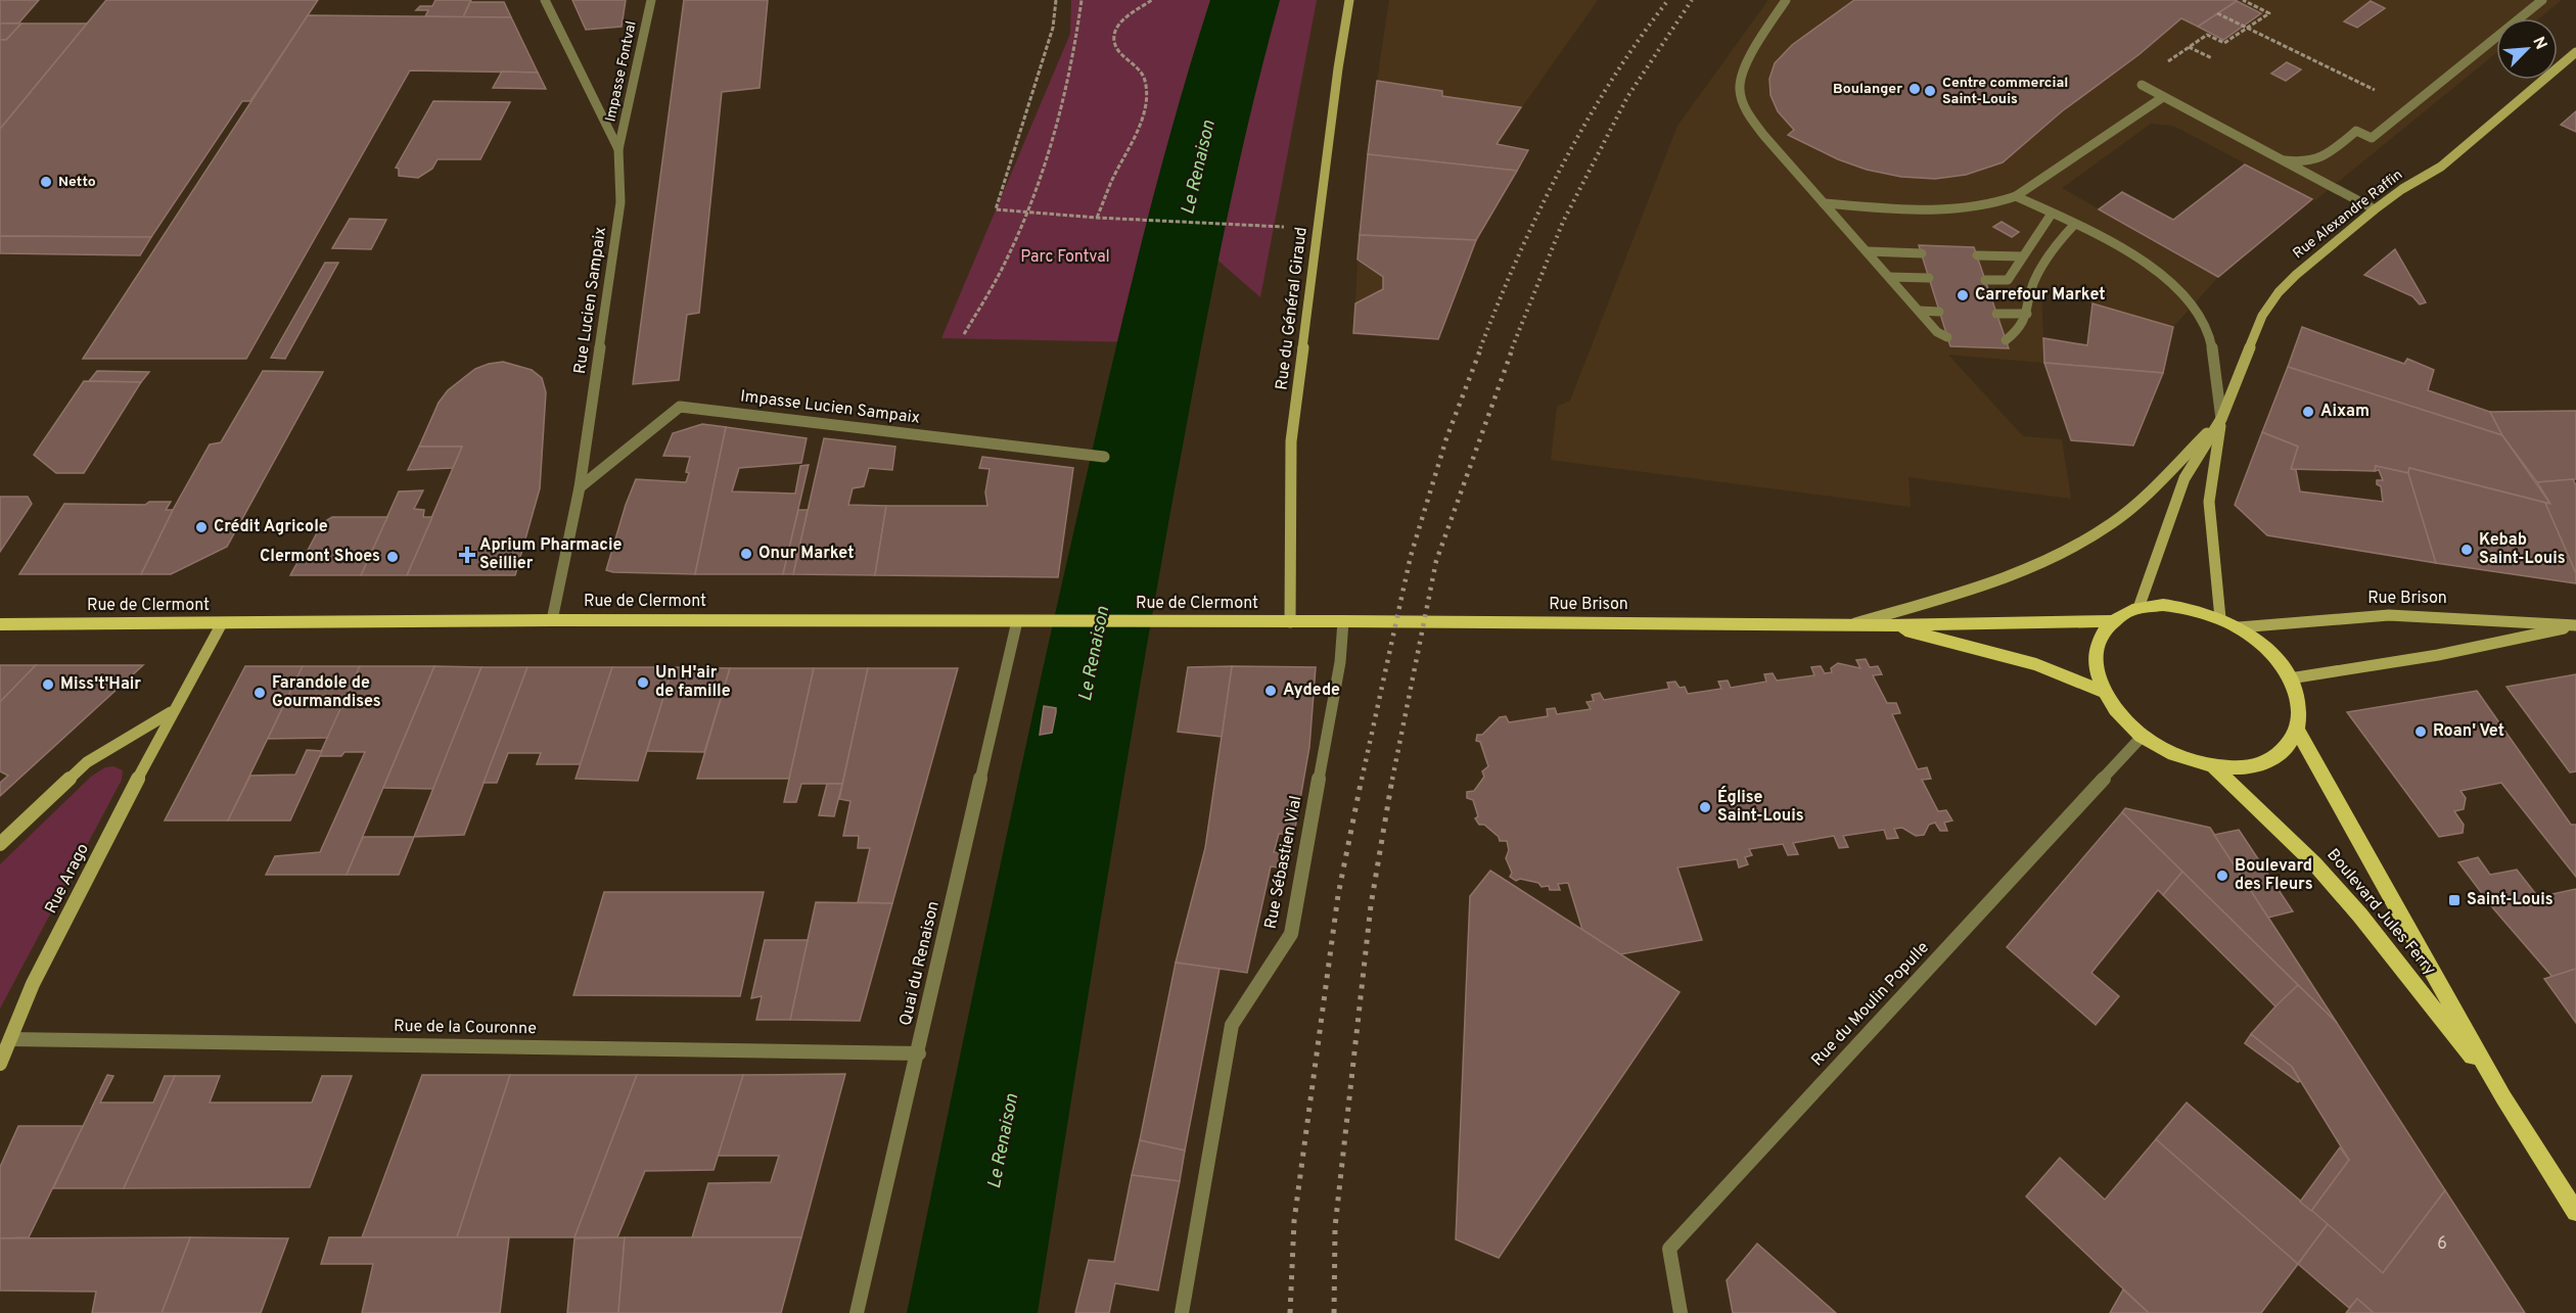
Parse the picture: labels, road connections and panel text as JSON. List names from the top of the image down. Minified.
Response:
{"streets":{"main road":["Rue Alexandre Raffin","Rue du Général Giraud","Rue Brison","Rue de Clermont","Rue Arago","Boulevard Jules Ferry"],"street":["Impasse Fontval","Rue Lucien Sampaix","Impasse Lucien Sampaix","Rue Sébastien Vial","Quai du Renaison","Rue du Moulin Populle","Rue de la Couronne"]},"crossings":[["Impasse Fontval","Rue Lucien Sampaix"],["Rue Alexandre Raffin","Rue Brison"],["Rue Alexandre Raffin","Boulevard Jules Ferry"],["Rue Alexandre Raffin","Rue du Moulin Populle"],["Rue Lucien Sampaix","Impasse Lucien Sampaix"],["Rue Lucien Sampaix","Rue de Clermont"],["Rue du Général Giraud","Rue Brison"],["Rue du Général Giraud","Rue de Clermont"],["Rue Brison","Rue de Clermont"],["Rue Brison","Rue Sébastien Vial"],["Rue Brison","Boulevard Jules Ferry"],["Rue Brison","Rue du Moulin Populle"],["Rue de Clermont","Rue Arago"],["Rue de Clermont","Quai du Renaison"],["Rue Arago","Rue de la Couronne"],["Boulevard Jules Ferry","Rue du Moulin Populle"],["Quai du Renaison","Rue de la Couronne"]],"water":["Le Renaison"],"parks":["Parc Fontval"],"places":{"other":["Boulanger","Centre commercial Saint-Louis","Netto","Carrefour Market","Aixam","Crédit Agricole","Kebab Saint-Louis","Onur Market","Clermont Shoes","Un H'air de famille","Miss't'Hair","Aydede","Farandole de Gourmandises","Roan' Vet","Église Saint-Louis","Boulevard des Fleurs"],"health":["Aprium Pharmacie Seillier"],"transit":["Saint-Louis"]},"house_numbers":["6"],"north":"top right"}
